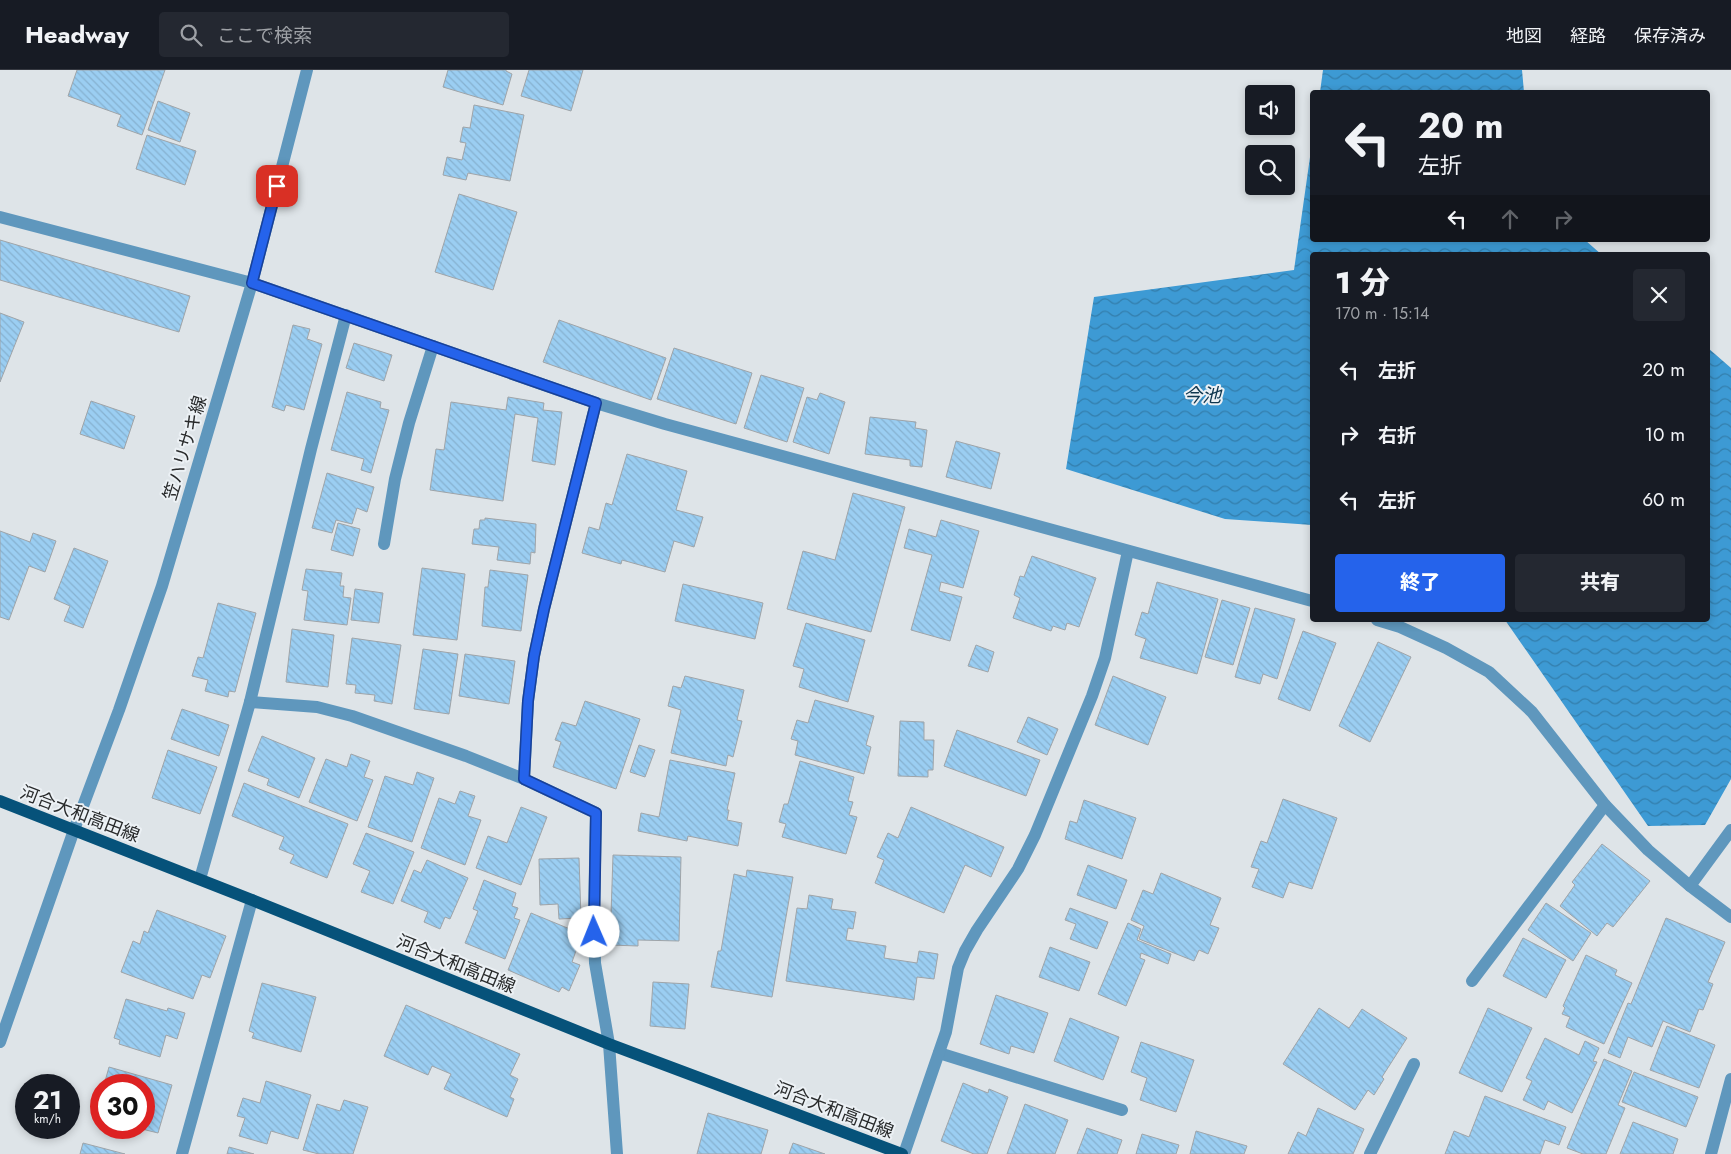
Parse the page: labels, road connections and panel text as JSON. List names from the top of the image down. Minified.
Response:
{"streets":{"main road":["河合大和高田線"],"street":["笠ハリサキ線"]},"crossings":[["笠ハリサキ線","河合大和高田線"]],"water":["今池"],"page":{"header":"Headway","search":"ここで検索","nav":["地図","経路","保存済み"],"turn":["20 m","左折"],"heading":["1 分","170 m · 15:14"],"list":[{"name":"左折","value":"20 m"},{"name":"右折","value":"10 m"},{"name":"左折","value":"60 m"}],"buttons":["終了","共有"],"speed":"21 km/h","limit":"30"}}
